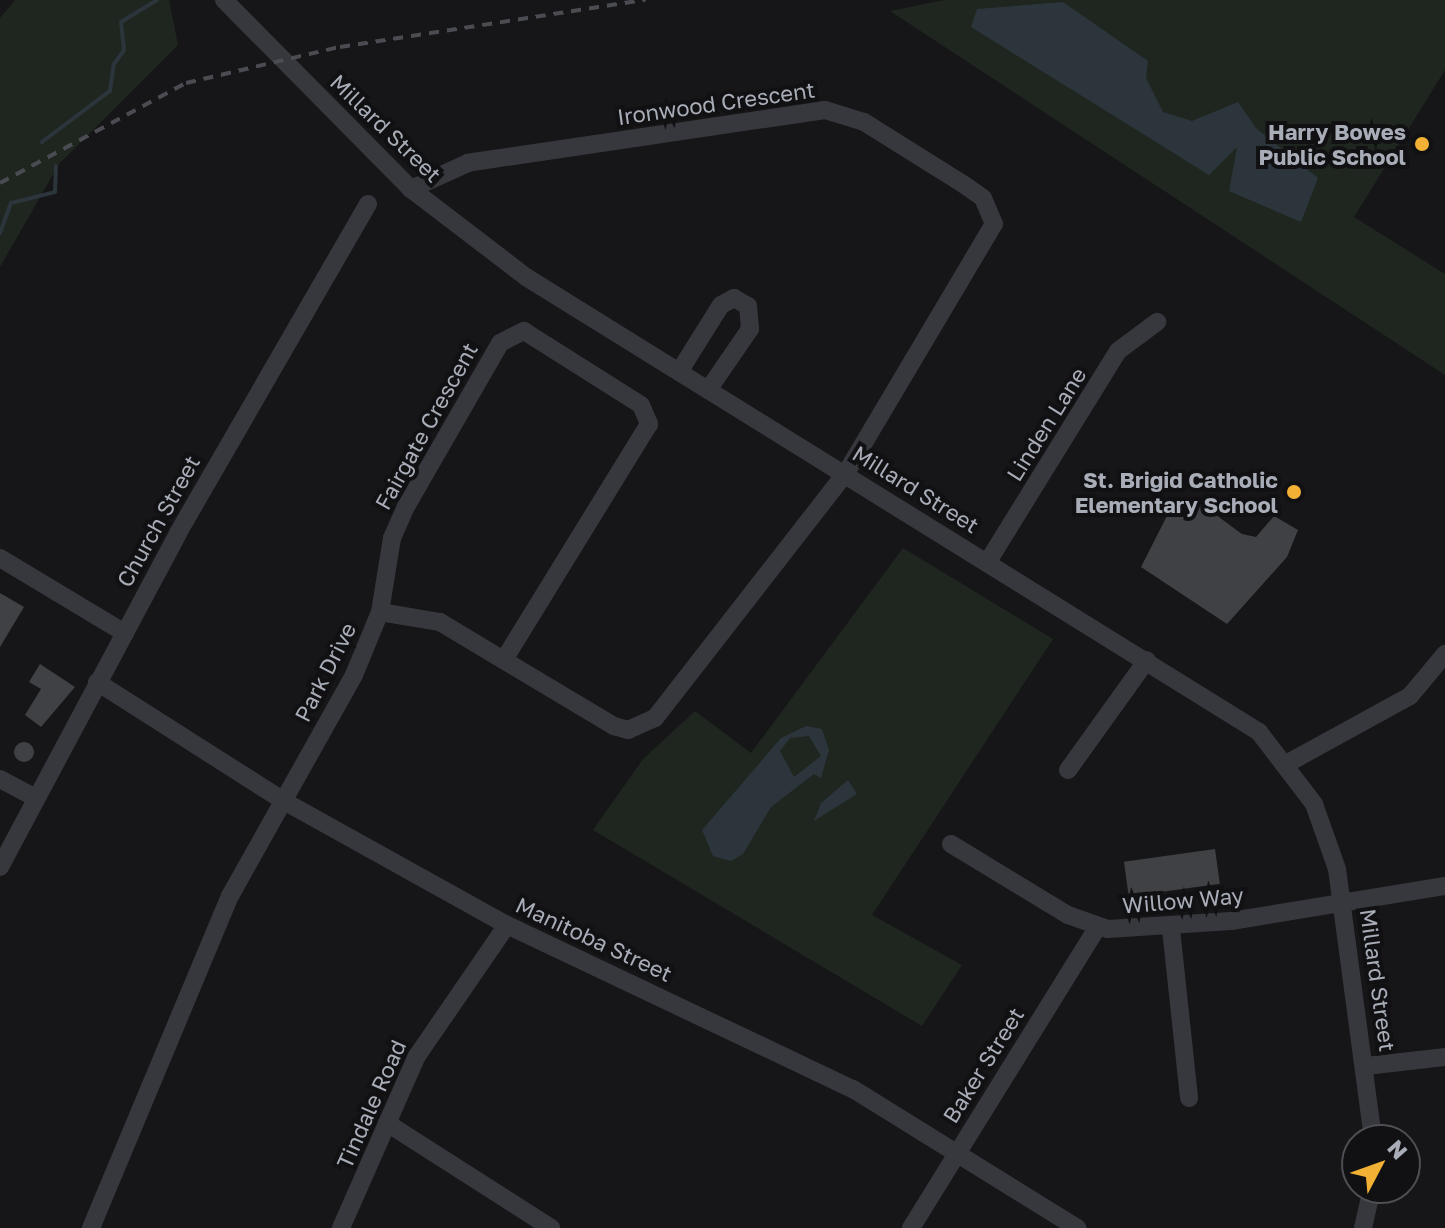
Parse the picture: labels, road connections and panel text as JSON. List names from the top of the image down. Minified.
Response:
{"streets":{"street":["Ironwood Crescent","Millard Street","Linden Lane","Fairgate Crescent","Church Street","Park Drive","Willow Way","Manitoba Street","Baker Street","Tindale Road"]},"crossings":[["Ironwood Crescent","Millard Street"],["Ironwood Crescent","Park Drive"],["Millard Street","Linden Lane"],["Millard Street","Park Drive"],["Millard Street","Willow Way"],["Fairgate Crescent","Park Drive"],["Church Street","Manitoba Street"],["Park Drive","Manitoba Street"],["Willow Way","Baker Street"],["Manitoba Street","Baker Street"],["Manitoba Street","Tindale Road"]],"places":["Harry Bowes Public School","St. Brigid Catholic Elementary School"],"north":"top right"}
